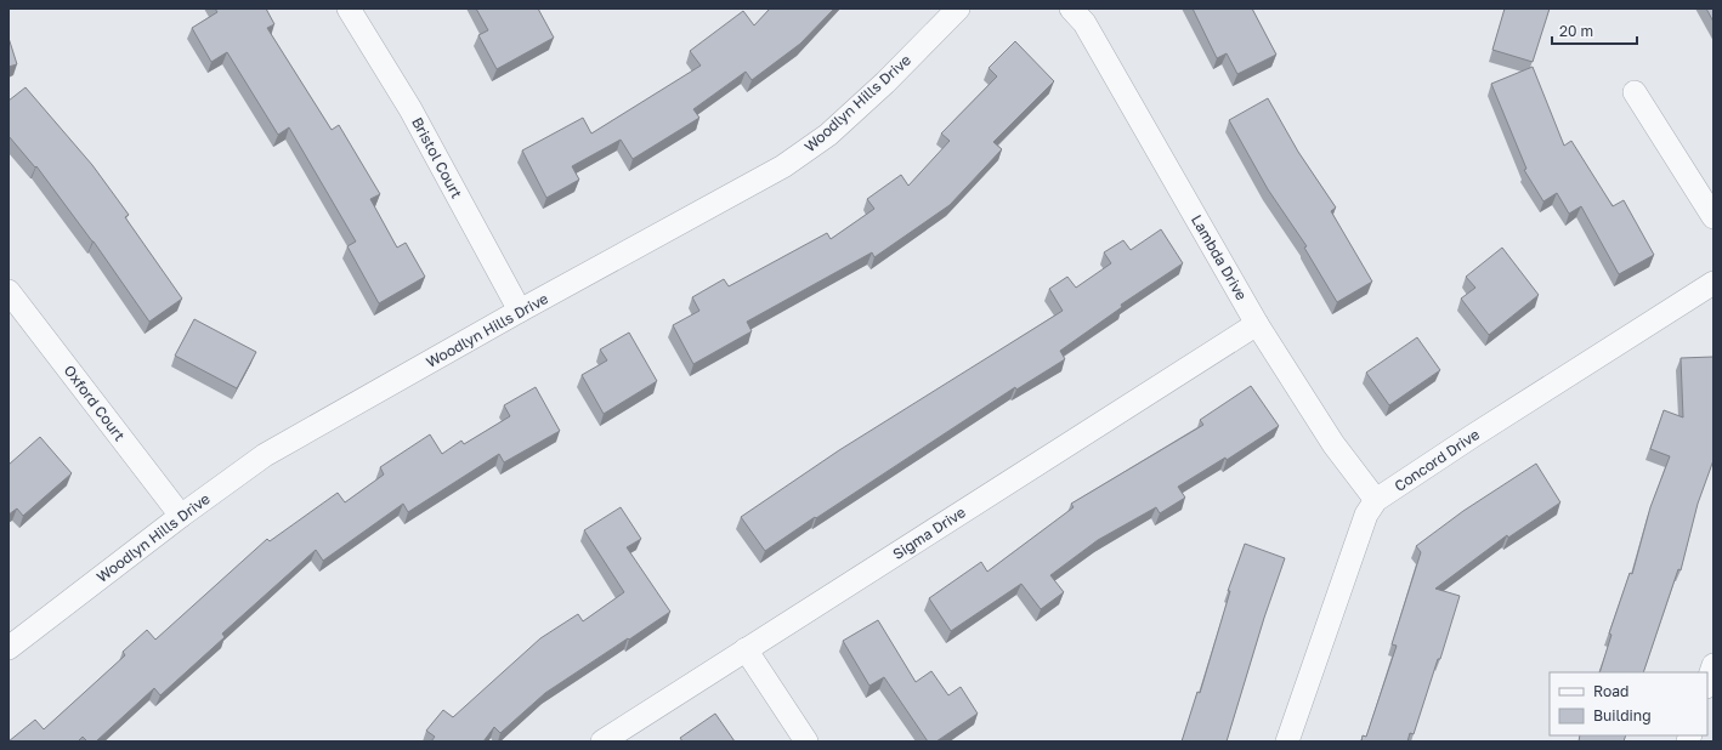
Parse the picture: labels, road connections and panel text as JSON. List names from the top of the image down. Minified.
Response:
{"streets":{"street":["Woodlyn Hills Drive","Bristol Court","Lambda Drive","Oxford Court","Concord Drive","Sigma Drive"]},"crossings":[["Woodlyn Hills Drive","Bristol Court"],["Woodlyn Hills Drive","Oxford Court"],["Lambda Drive","Concord Drive"],["Lambda Drive","Sigma Drive"]],"legend":["Road","Building"],"scale_bar":"20 m"}
